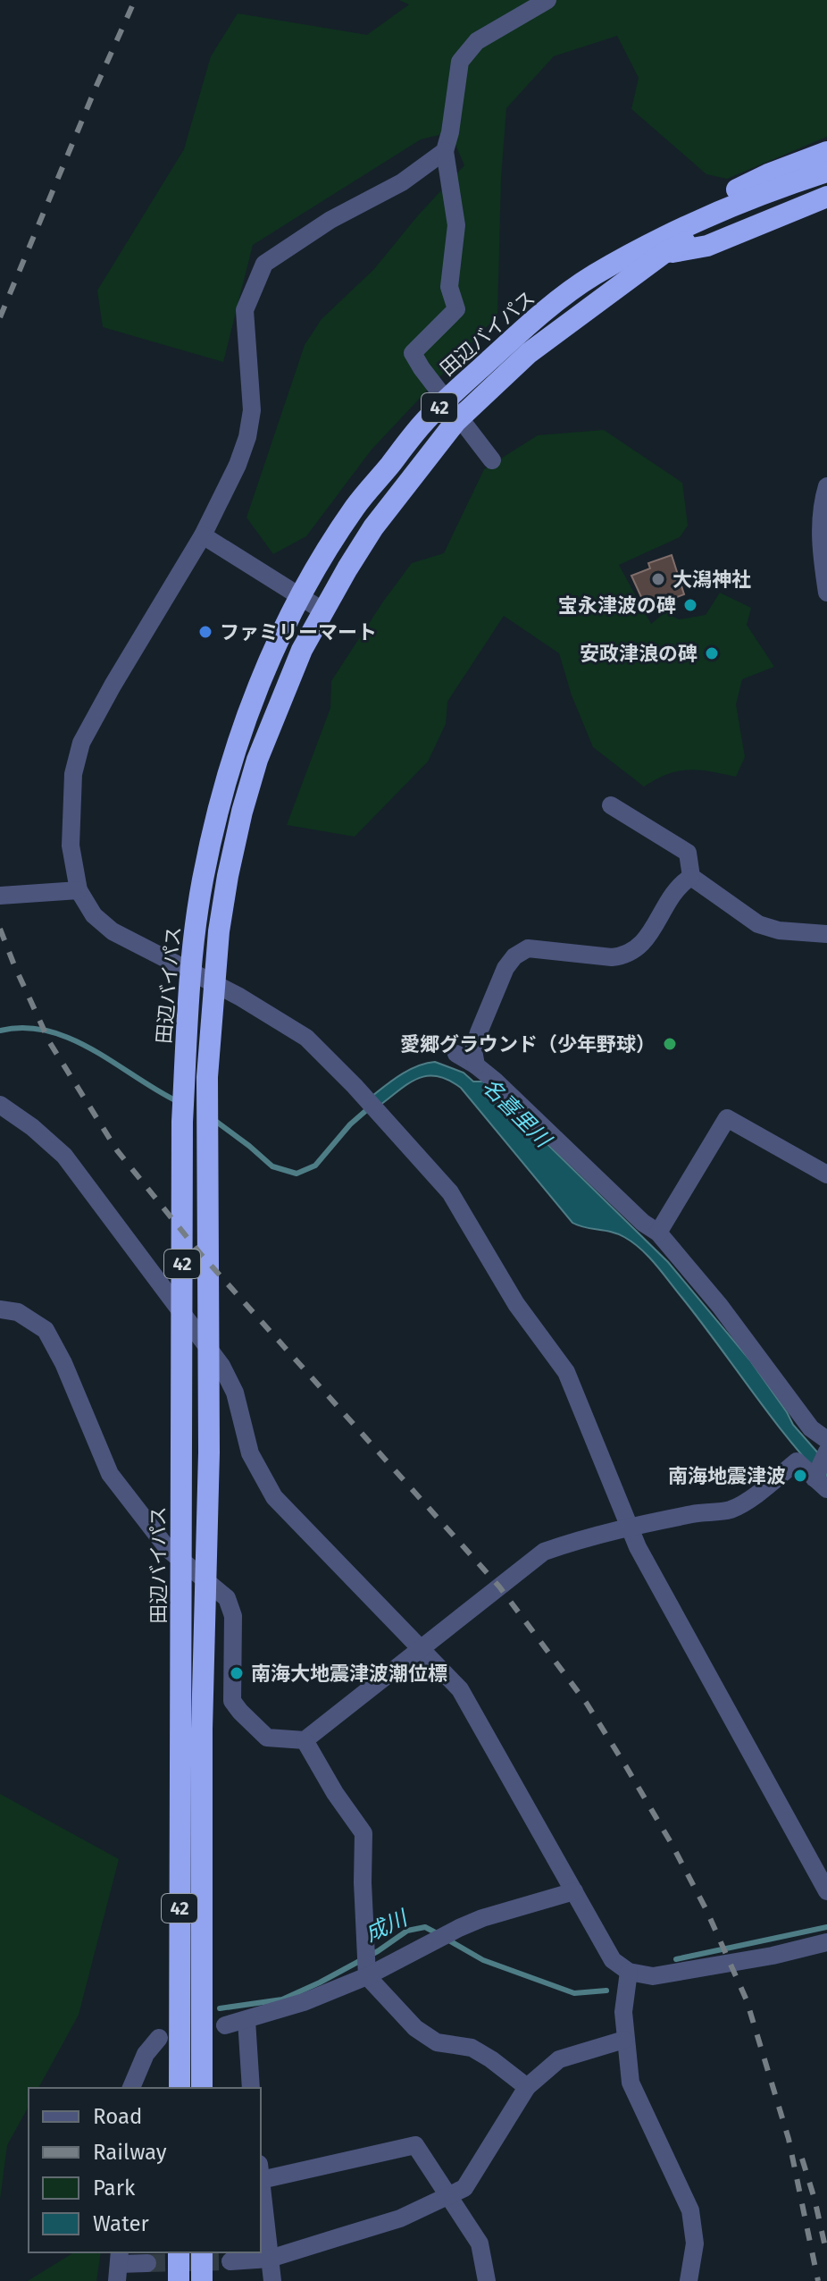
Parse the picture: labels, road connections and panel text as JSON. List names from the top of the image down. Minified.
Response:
{"streets":{"highway":["田辺バイパス","42"]},"crossings":[["田辺バイパス","42"]],"water":["名喜里川","成川"],"places":["大潟神社","宝永津波の碑","ファミリーマート","安政津浪の碑","愛郷グラウンド（少年野球）","南海地震津波","南海大地震津波潮位標"],"legend":["Road","Railway","Park","Water"]}
